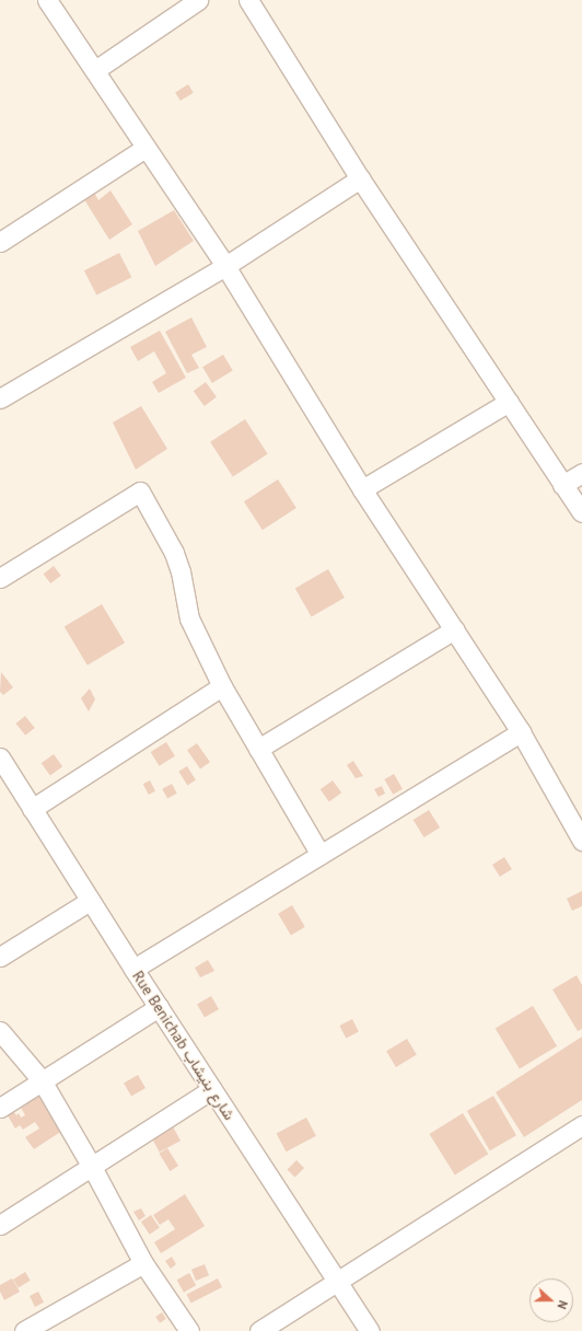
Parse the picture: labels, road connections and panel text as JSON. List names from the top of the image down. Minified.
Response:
{"streets":{"street":["Rue Benichab شارع بنيشاب"]},"north":"right"}
